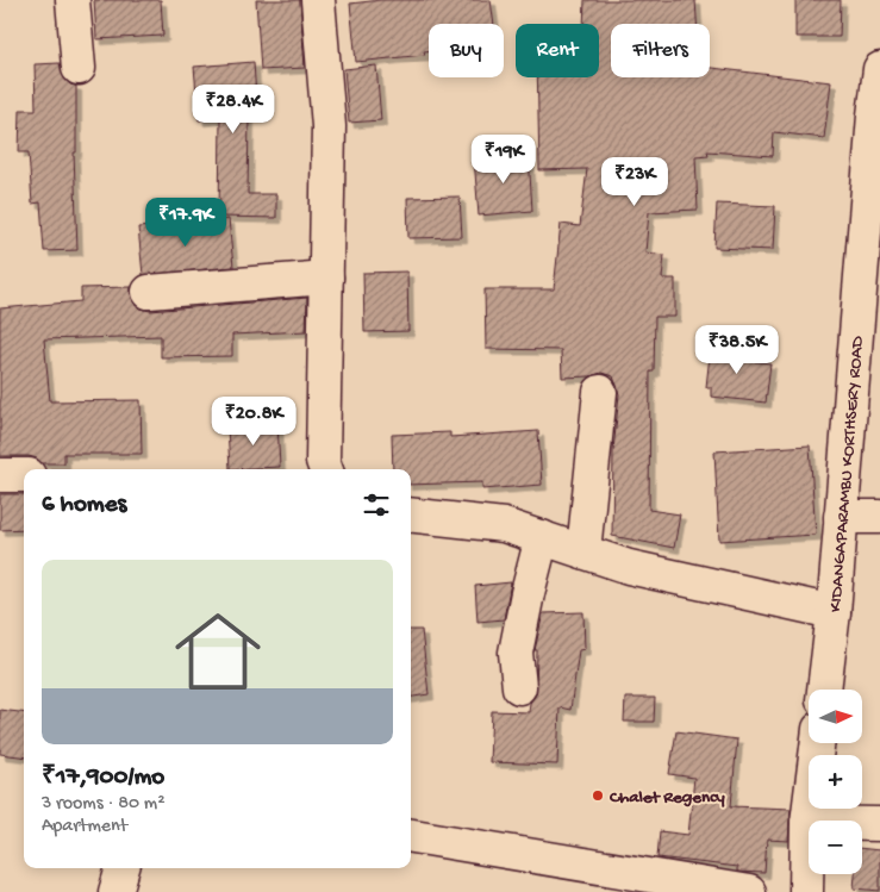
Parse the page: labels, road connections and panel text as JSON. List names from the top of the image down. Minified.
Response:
{"streets":{"street":["KIDANGAPARAMBU KORTHSERY ROAD"]},"places":["Chalet Regency"],"north":"right","page":{"chip":["Buy","Rent","Filters"],"price":["₹28.4K","₹19K","₹23K","₹17.9K","₹38.5K","₹20.8K"],"heading":"6 homes","list":[{"name":"₹17,900/mo","note":"3 rooms · 80 m² · Apartment"}],"map_buttons":["+","−"]}}
